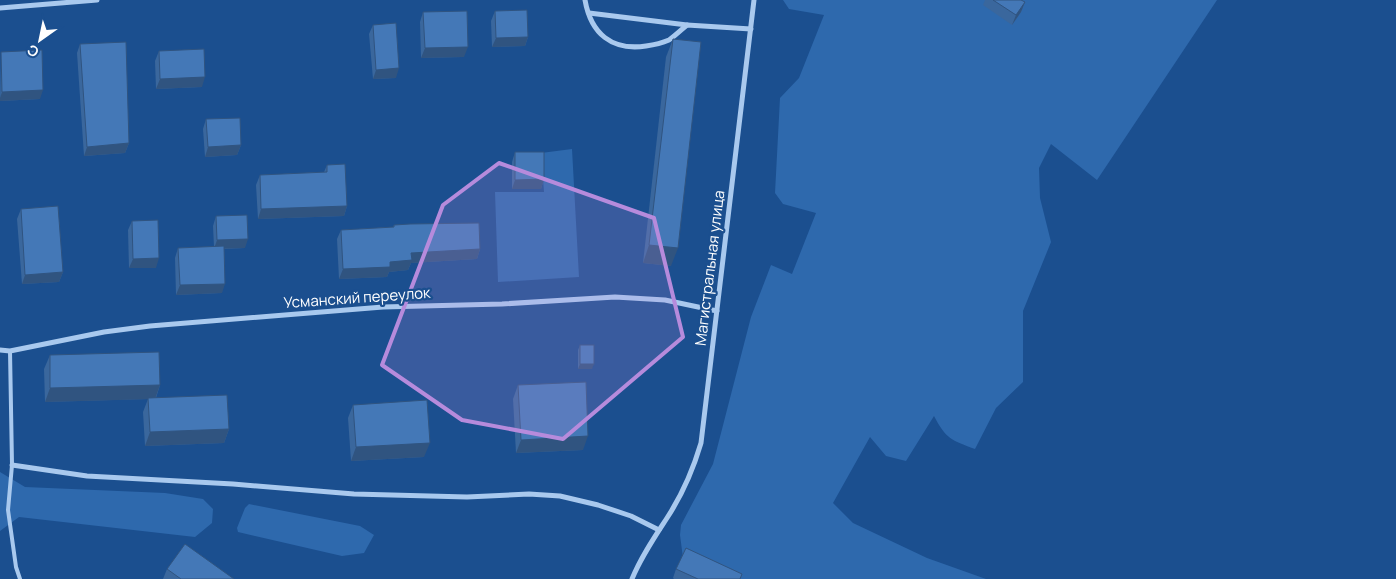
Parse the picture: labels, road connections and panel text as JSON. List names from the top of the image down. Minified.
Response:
{"streets":{"street":["Магистральная улица","Усманский переулок"]},"crossings":[["Магистральная улица","Усманский переулок"]],"north":"bottom left"}
